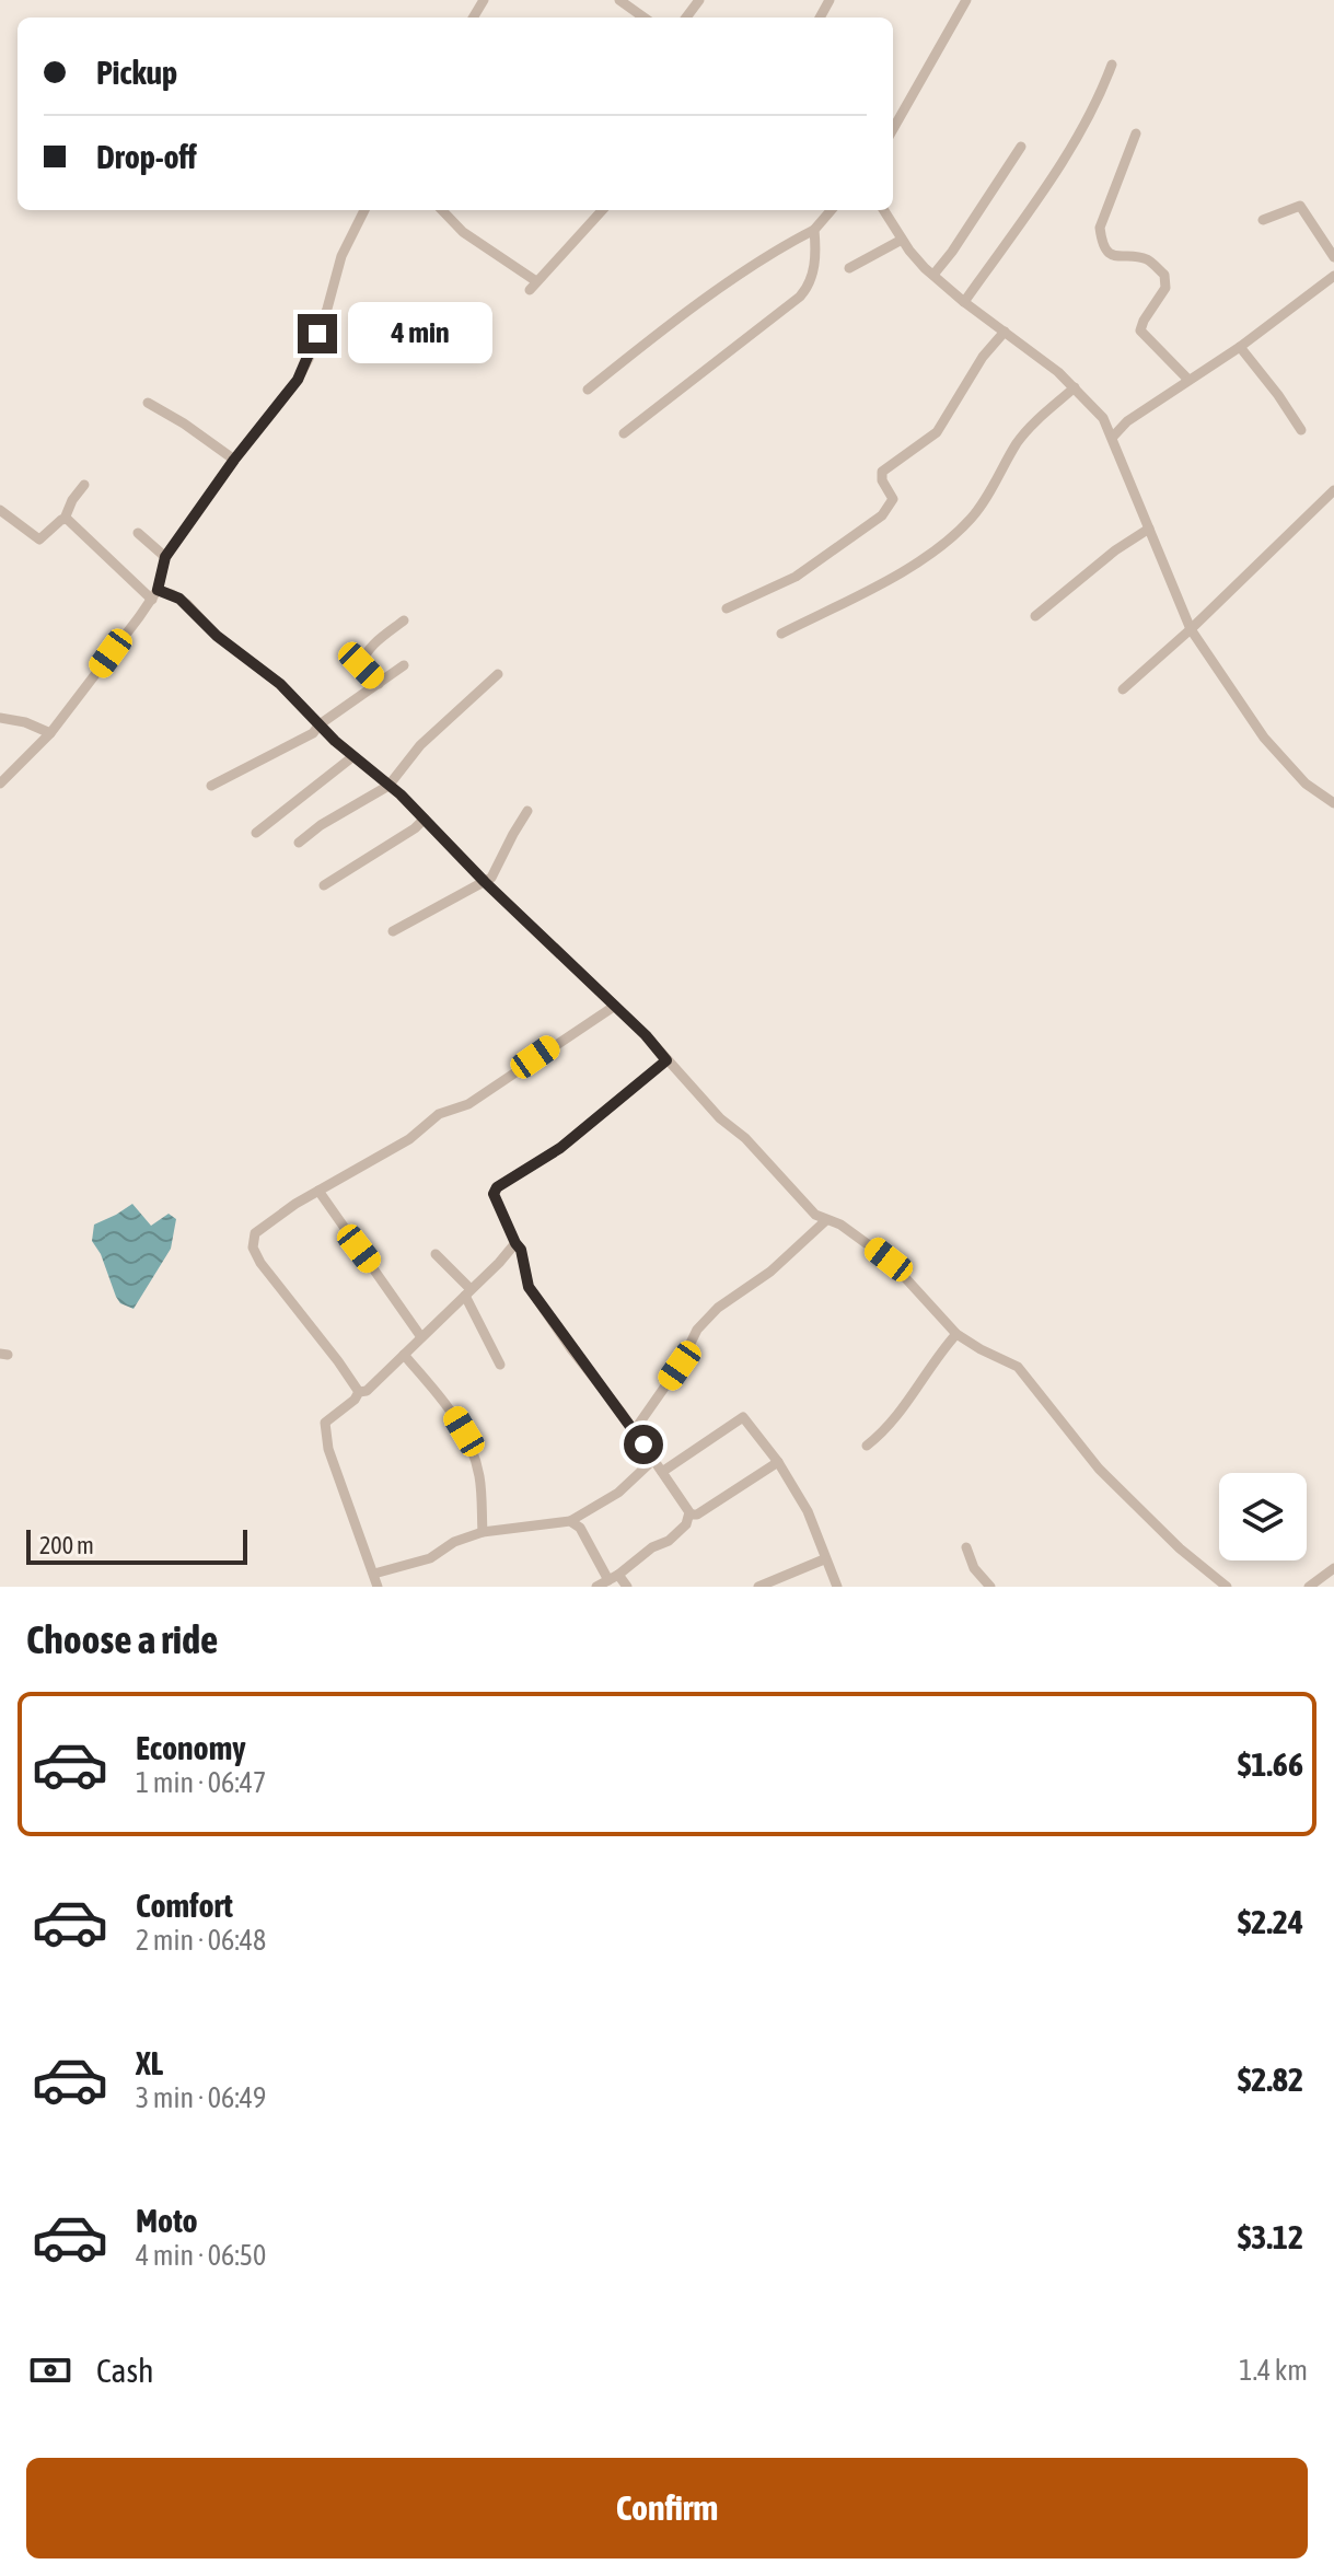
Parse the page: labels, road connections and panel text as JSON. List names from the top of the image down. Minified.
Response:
{"scale_bar":"200 m","page":{"banner":["Pickup","Drop-off"],"bubble":"4 min","scale":"200 m","heading":"Choose a ride","list":[{"name":"Economy","note":"1 min · 06:47","value":"$1.66"},{"name":"Comfort","note":"2 min · 06:48","value":"$2.24"},{"name":"XL","note":"3 min · 06:49","value":"$2.82"},{"name":"Moto","note":"4 min · 06:50","value":"$3.12"}],"pay":["Cash","1.4 km"],"buttons":"Confirm"}}
